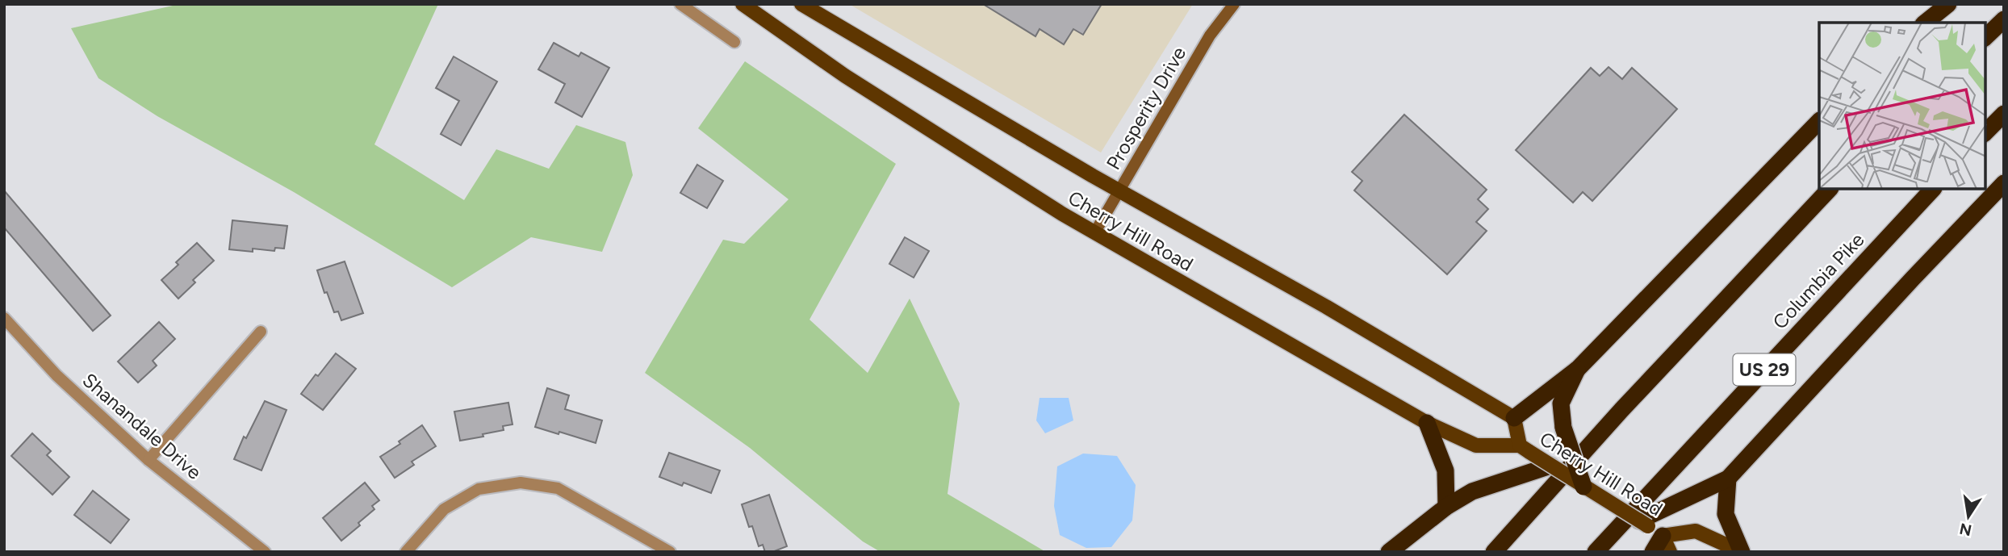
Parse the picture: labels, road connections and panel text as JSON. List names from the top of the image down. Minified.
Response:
{"streets":{"highway":["Columbia Pike","US 29"],"main road":["Cherry Hill Road"],"street":["Prosperity Drive","Shanandale Drive"]},"crossings":[["Prosperity Drive","Cherry Hill Road"]],"north":"bottom"}
